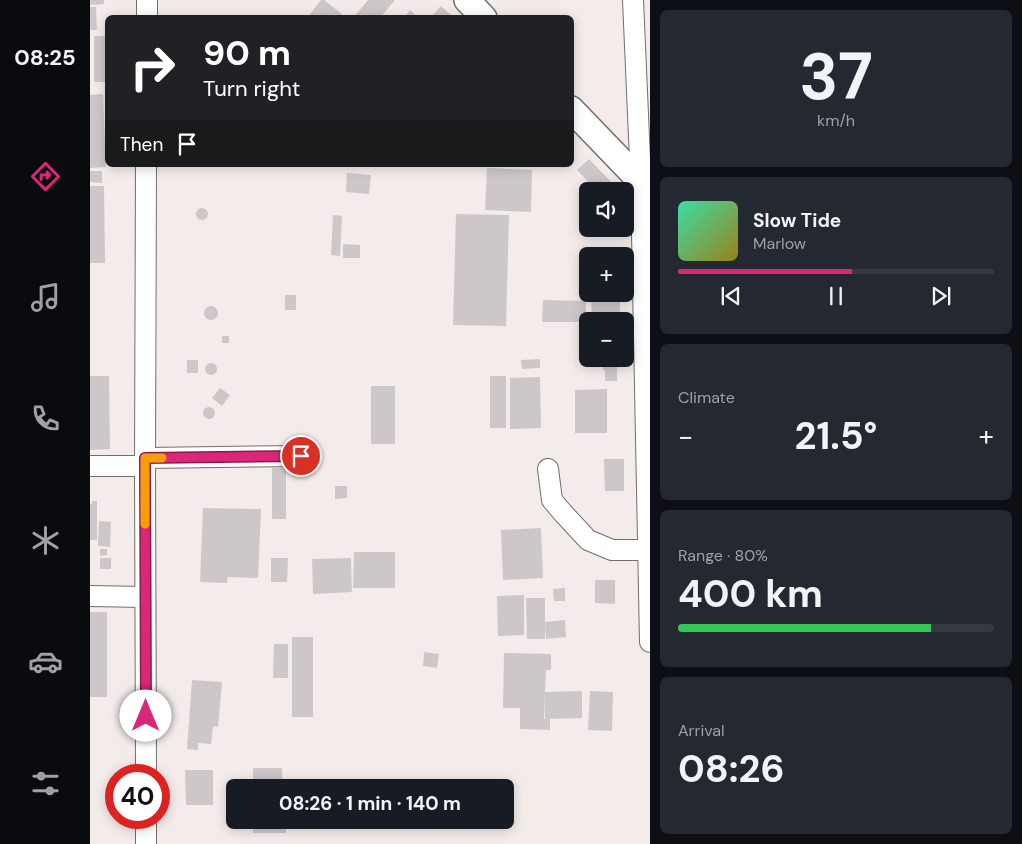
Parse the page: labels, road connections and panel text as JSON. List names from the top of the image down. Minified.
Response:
{"page":{"tabs":"08:25","tile":[["37","km/h"],"Climate",["Range · 80%","400 km"],["Arrival","08:26"]],"turn":["90 m","Turn right"],"then":"Then","map_buttons":["+","−"],"song":["Slow Tide","Marlow"],"heat":["−","21.5°","+"],"limit":"40","trip":"08:26 · 1 min · 140 m"}}
